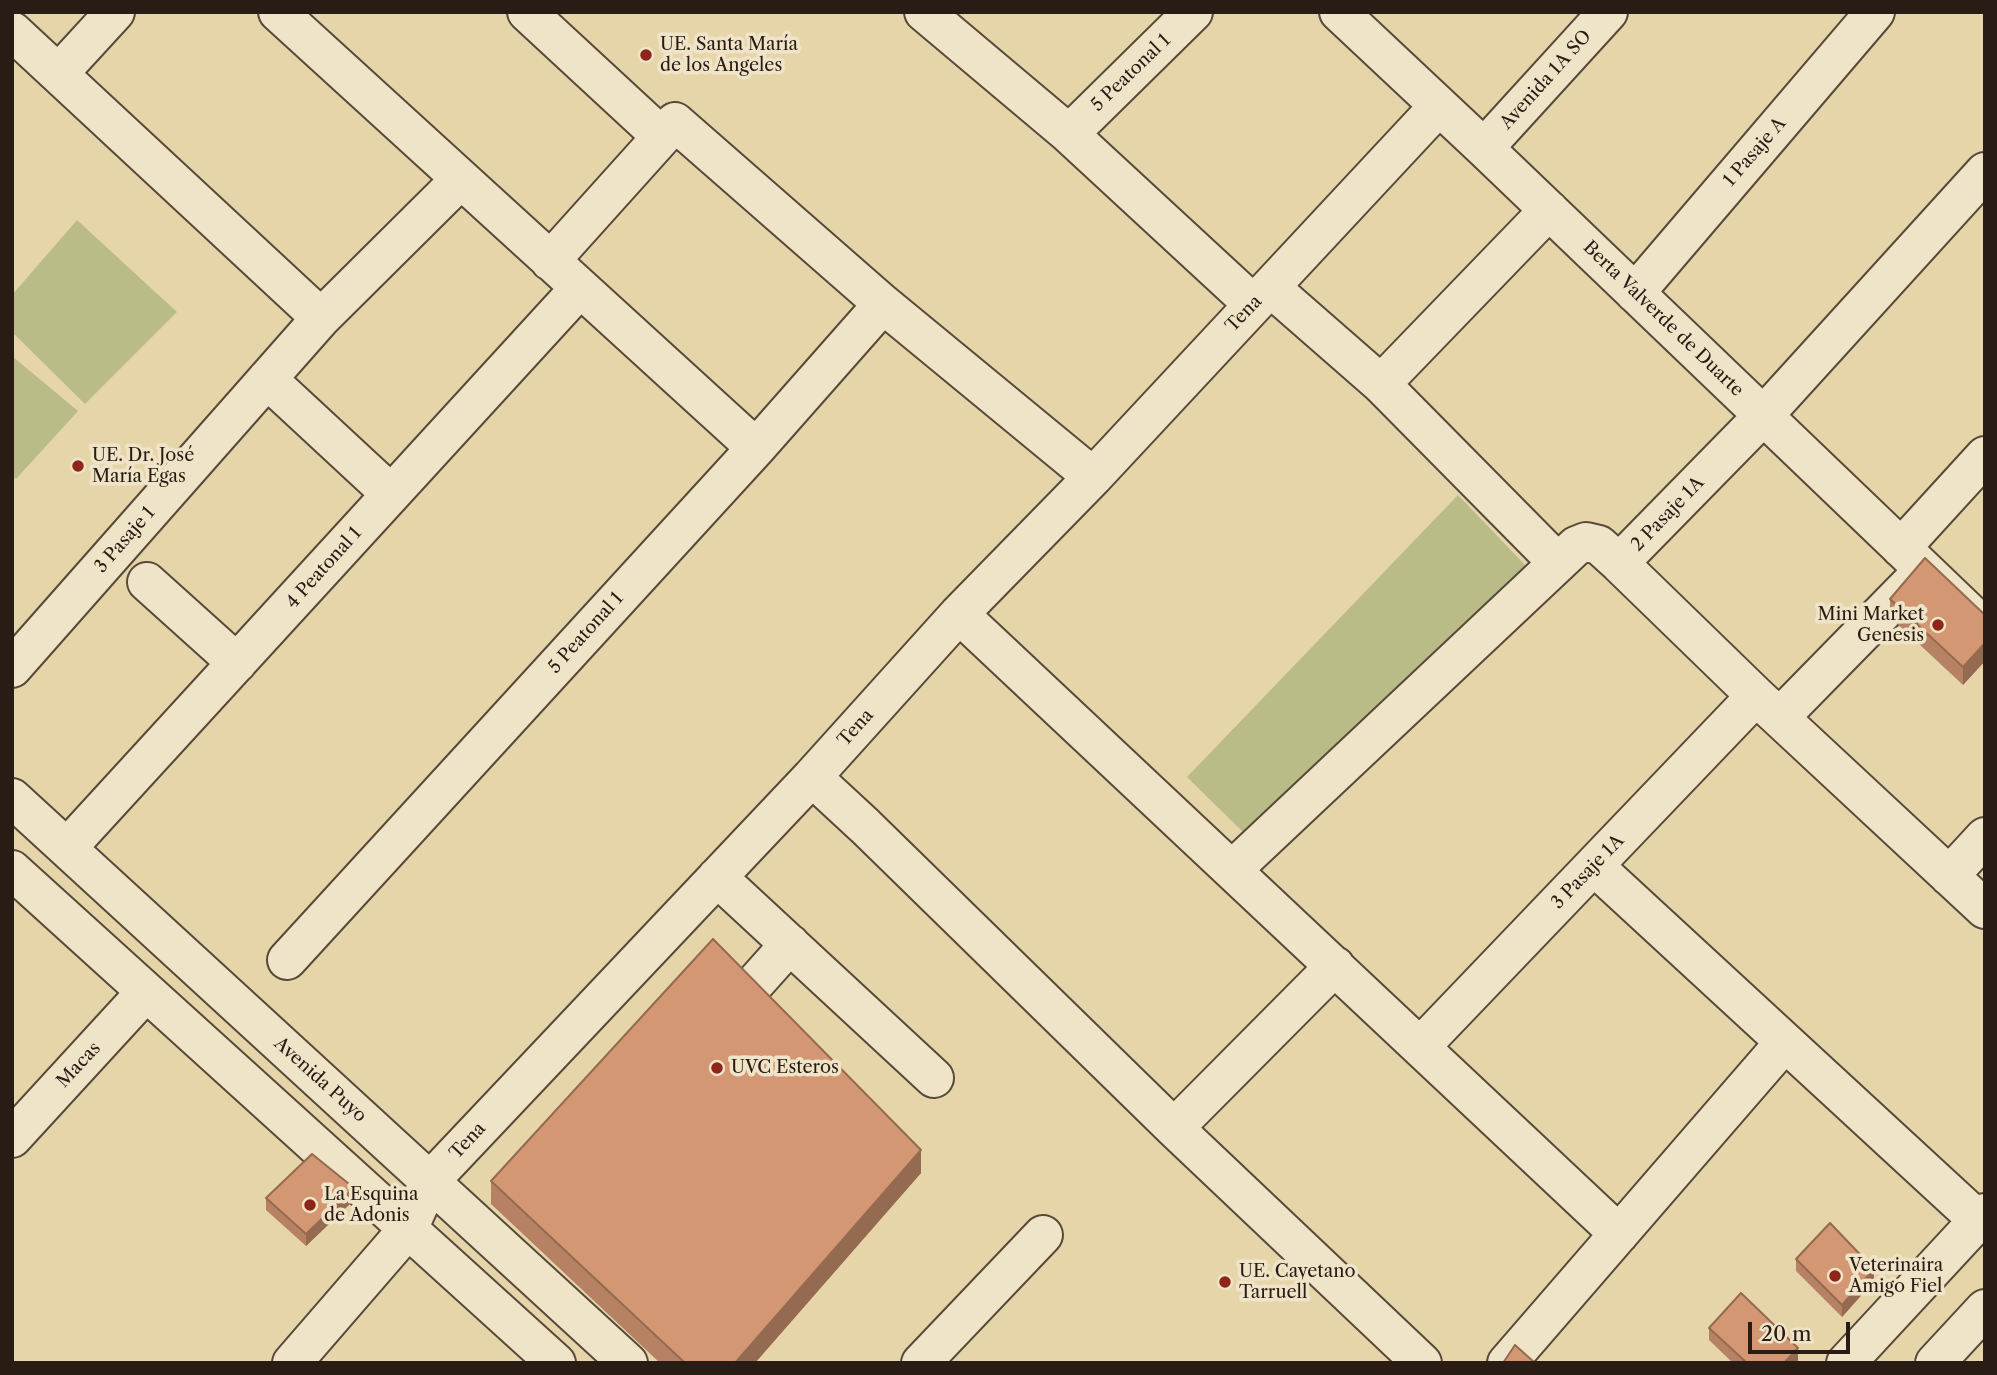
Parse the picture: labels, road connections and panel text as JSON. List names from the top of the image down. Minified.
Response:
{"streets":{"street":["5 Peatonal 1","Avenida 1A SO","1 Pasaje A","Tena","Berta Valverde de Duarte","2 Pasaje 1A","3 Pasaje 1","4 Peatonal 1","3 Pasaje 1A","Macas","Avenida Puyo"]},"crossings":[["Avenida 1A SO","Berta Valverde de Duarte"],["1 Pasaje A","Berta Valverde de Duarte"],["Tena","Berta Valverde de Duarte"],["Tena","Avenida Puyo"],["Berta Valverde de Duarte","2 Pasaje 1A"],["Berta Valverde de Duarte","3 Pasaje 1A"],["4 Peatonal 1","Avenida Puyo"]],"places":["UE. Santa María de los Angeles","UE. Dr. José María Egas","Mini Market Genesis","UVC Esteros","La Esquina de Adonis","Veterinaira Amigo Fiel","UE. Cayetano Tarruell"],"scale_bar":"20 m"}
